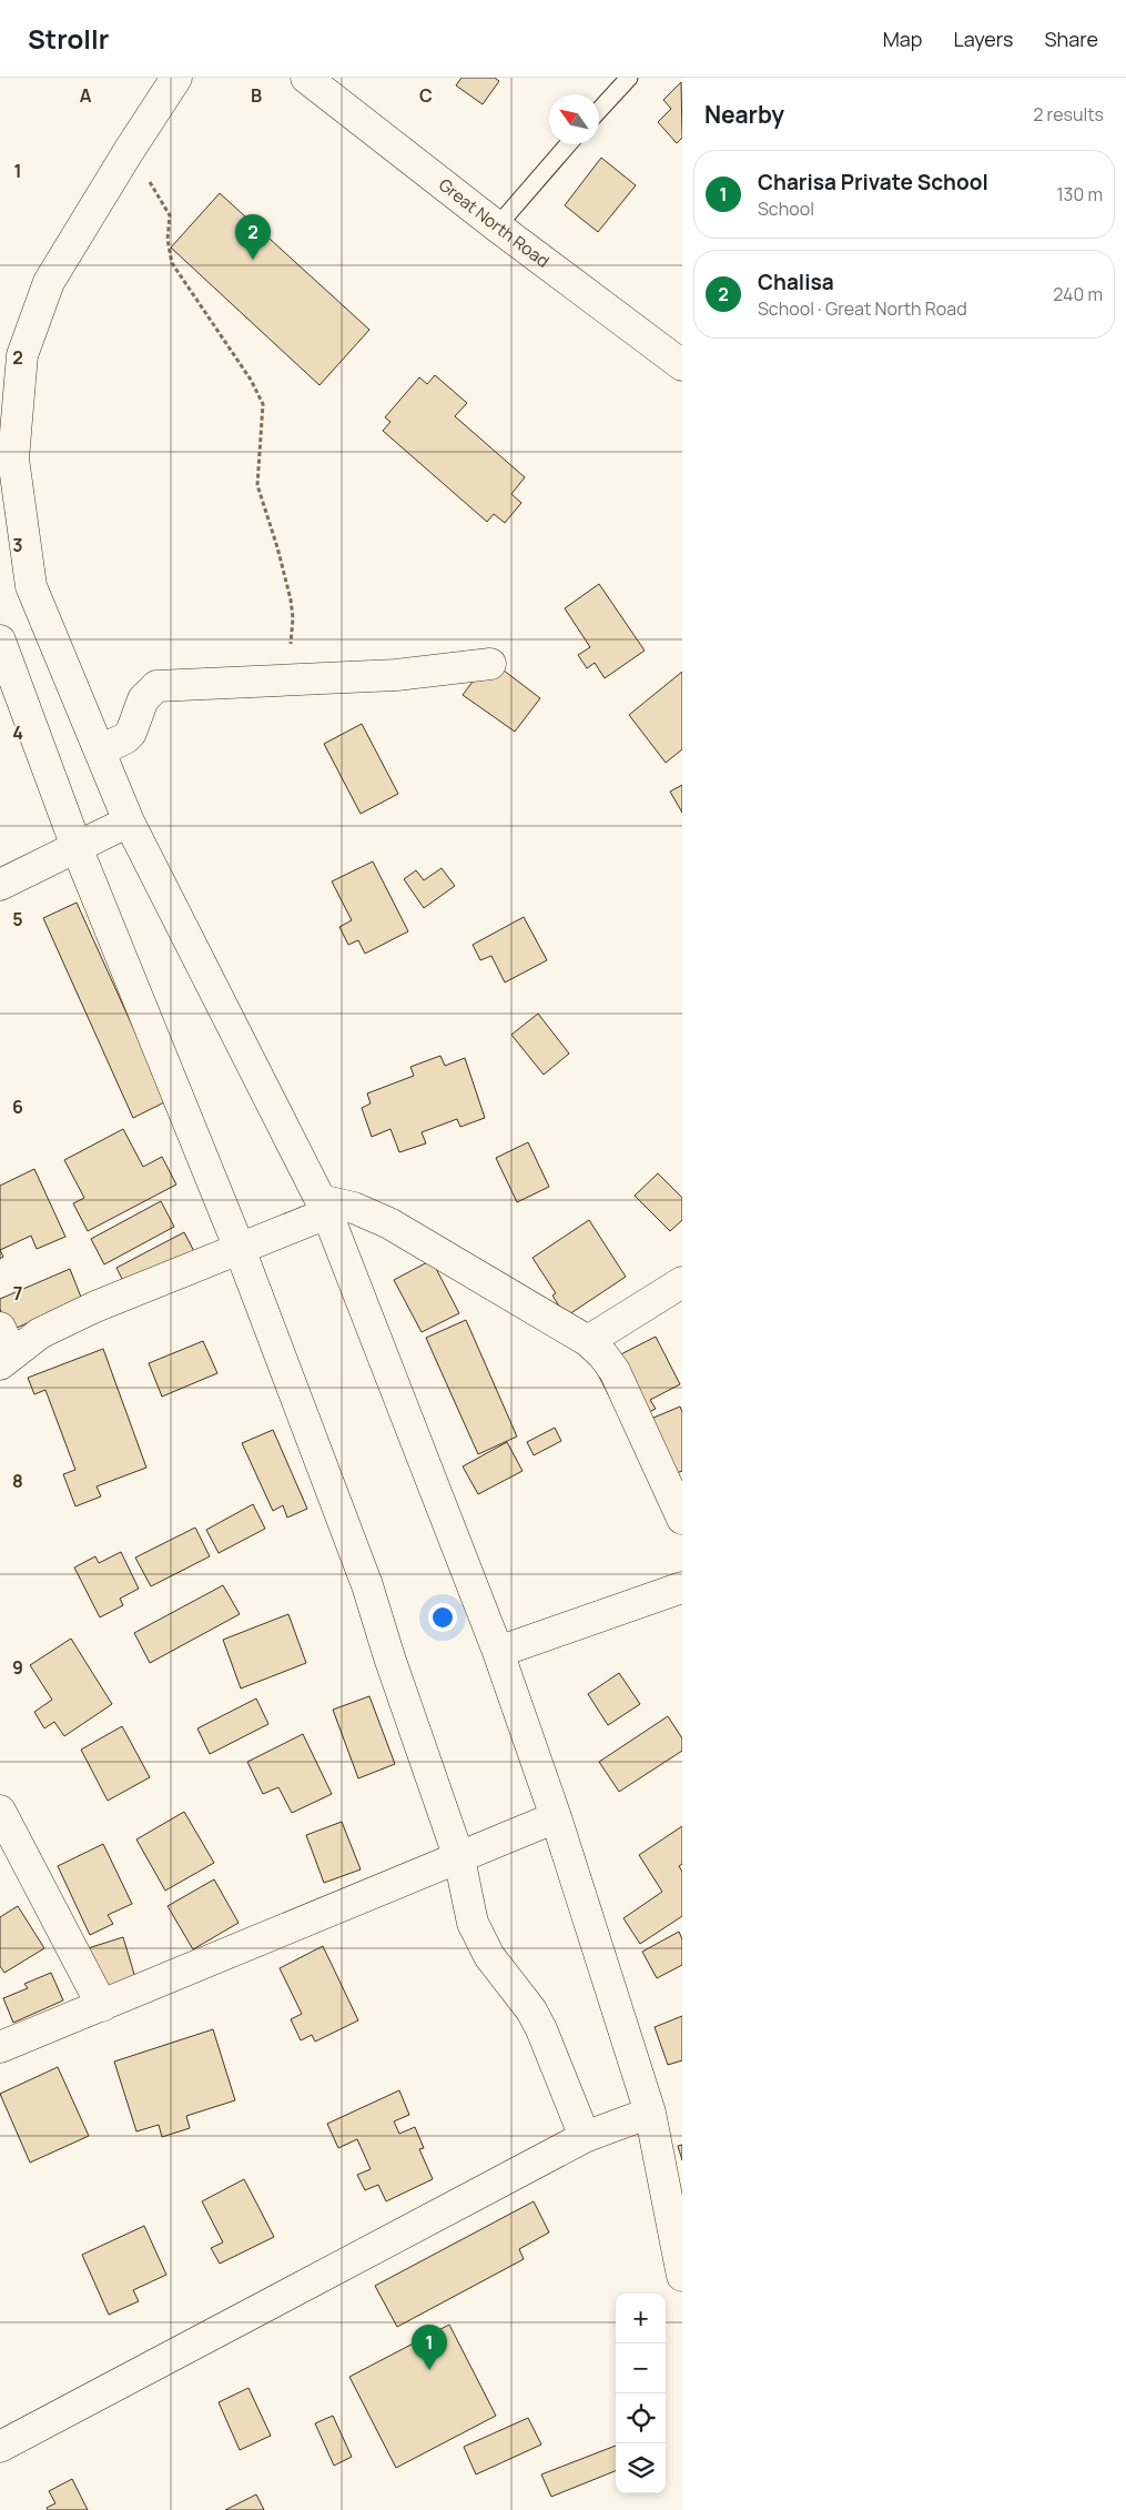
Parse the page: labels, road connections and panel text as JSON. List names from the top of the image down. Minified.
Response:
{"streets":{"main road":["Great North Road"]},"north":"top left","page":{"header":"Strollr","nav":["Map","Layers","Share"],"heading":["Nearby","2 results"],"list":[{"mark":"1","name":"Charisa Private School","note":"School","value":"130 m"},{"mark":"2","name":"Chalisa","note":"School · Great North Road","value":"240 m"}],"pins":["2","1"],"map_buttons":["+","−"]},"grid":{"columns":["A","B","C"],"rows":["1","2","3","4","5","6","7","8","9"]}}
